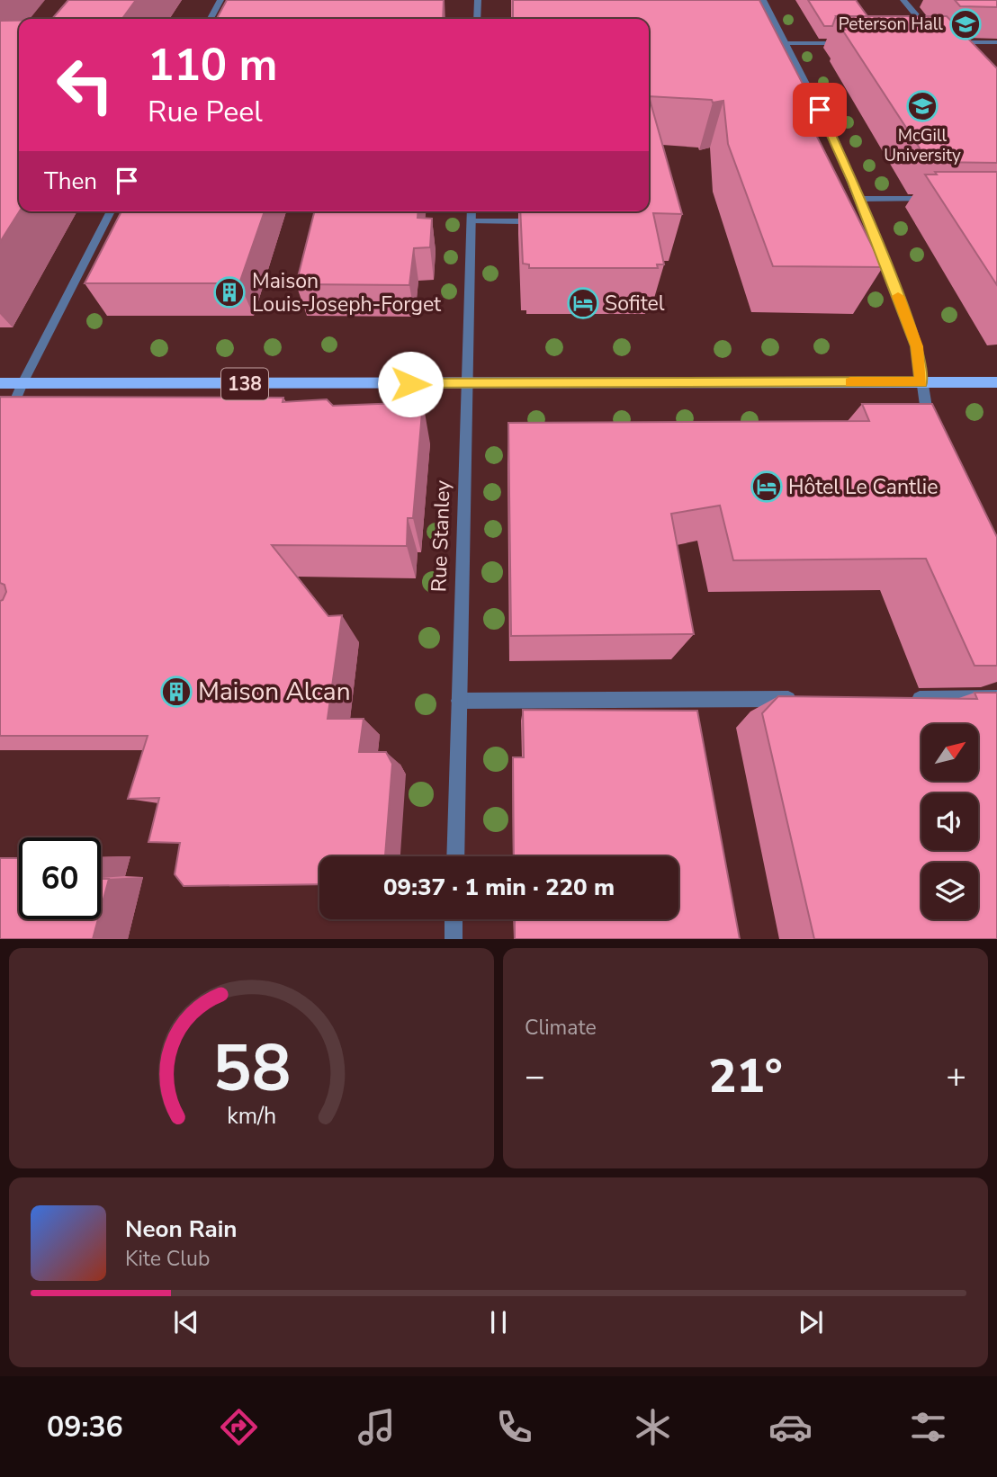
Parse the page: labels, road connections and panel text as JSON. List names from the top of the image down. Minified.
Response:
{"streets":{"main road":["138"],"street":["Rue Stanley"]},"crossings":[["138","Rue Stanley"]],"places":{"school or university":["Peterson Hall","McGill University"],"building":["Maison Louis-Joseph-Forget","Maison Alcan"],"hotel":["Sofitel","Hôtel Le Cantlie"]},"north":"top right","page":{"turn":["110 m","Rue Peel"],"then":"Then","limit":"60","trip":"09:37 · 1 min · 220 m","tile":"Climate","heat":["−","21°","+"],"song":["Neon Rain","Kite Club"],"tabs":"09:36","gauge":["58","km/h"]}}
